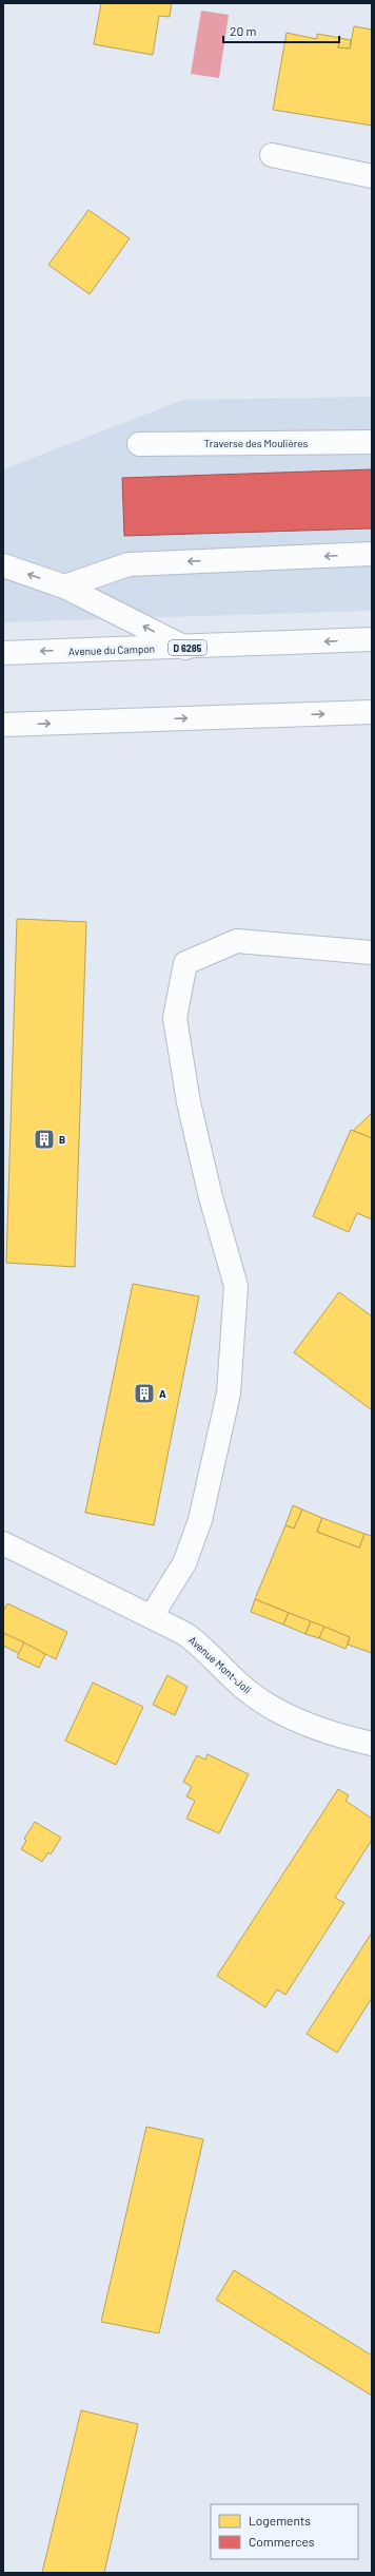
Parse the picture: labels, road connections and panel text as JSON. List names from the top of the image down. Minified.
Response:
{"streets":{"main road":["Traverse des Moulières","D 6285","Avenue du Campon","Avenue Mont-Joli"]},"places":{"building":["B","A"]},"legend":["Logements","Commerces"],"scale_bar":"20 m"}
